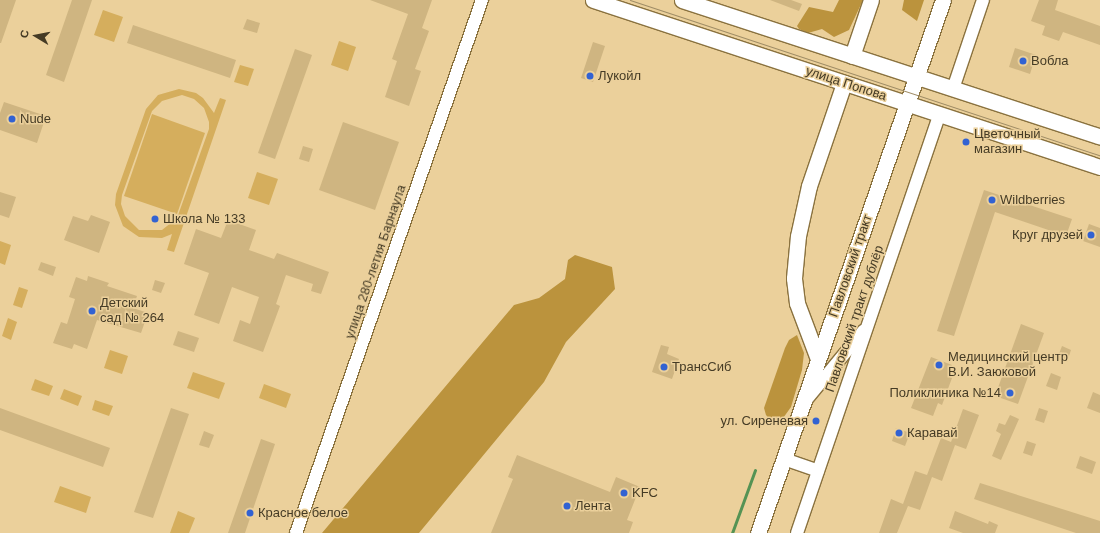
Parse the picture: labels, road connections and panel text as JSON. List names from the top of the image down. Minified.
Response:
{"streets":{"main road":["улица Попова","Павловский тракт"],"street":["улица 280-летия Барнаула","Павловский тракт дублёр"]},"crossings":[["улица Попова","Павловский тракт"],["улица Попова","Павловский тракт дублёр"]],"places":["Вобла","Лукойл","Nude","Цветочный магазин","Wildberries","Школа № 133","Круг друзей","Детский сад № 264","Медицинский центр В.И. Заюковой","ТрансСиб","Поликлиника №14","ул. Сиреневая","Каравай","KFC","Лента","Красное белое"],"north":"left"}
